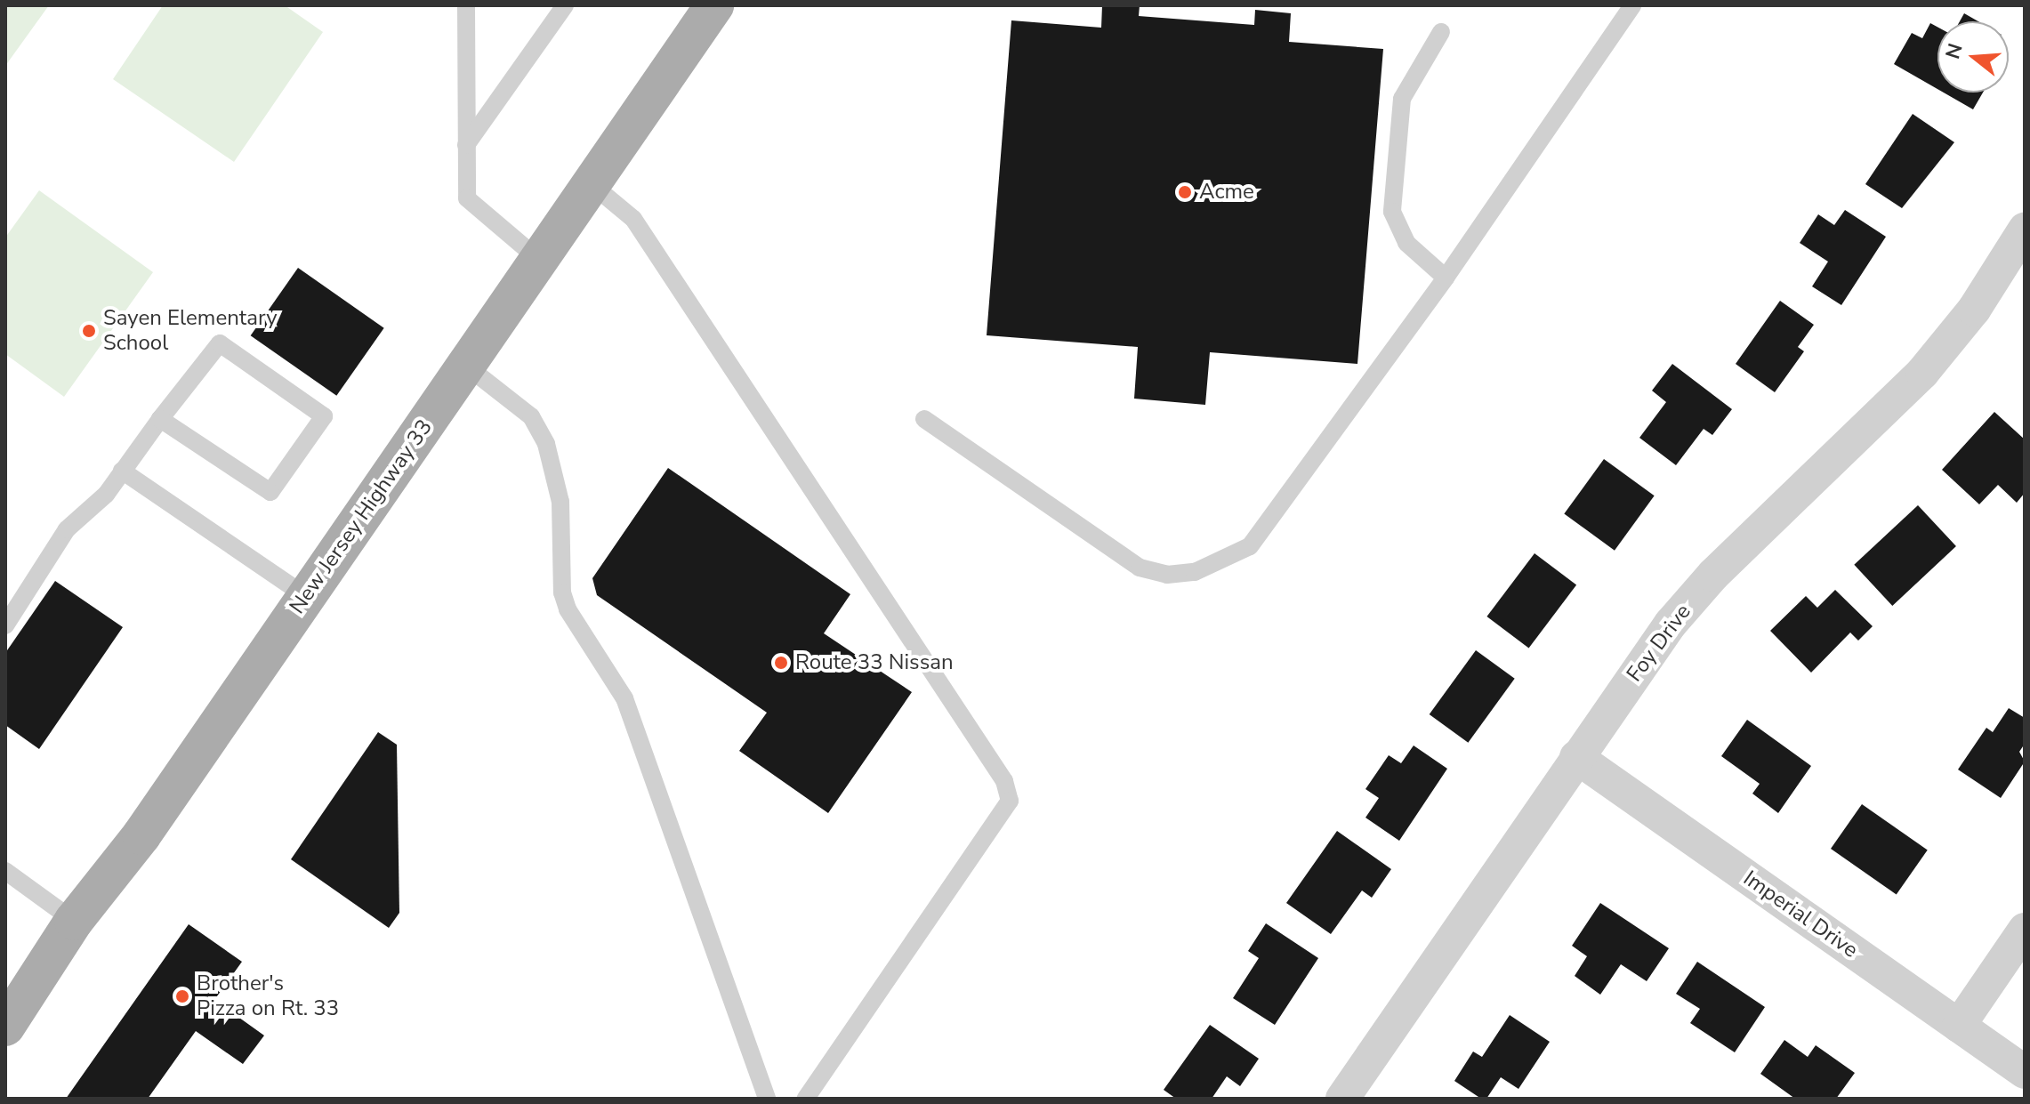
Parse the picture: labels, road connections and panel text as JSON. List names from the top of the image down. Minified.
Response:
{"streets":{"main road":["New Jersey Highway 33"],"street":["Foy Drive","Imperial Drive"]},"crossings":[["Foy Drive","Imperial Drive"]],"places":["Acme","Sayen Elementary School","Route 33 Nissan","Brother's Pizza on Rt. 33"],"north":"left"}
